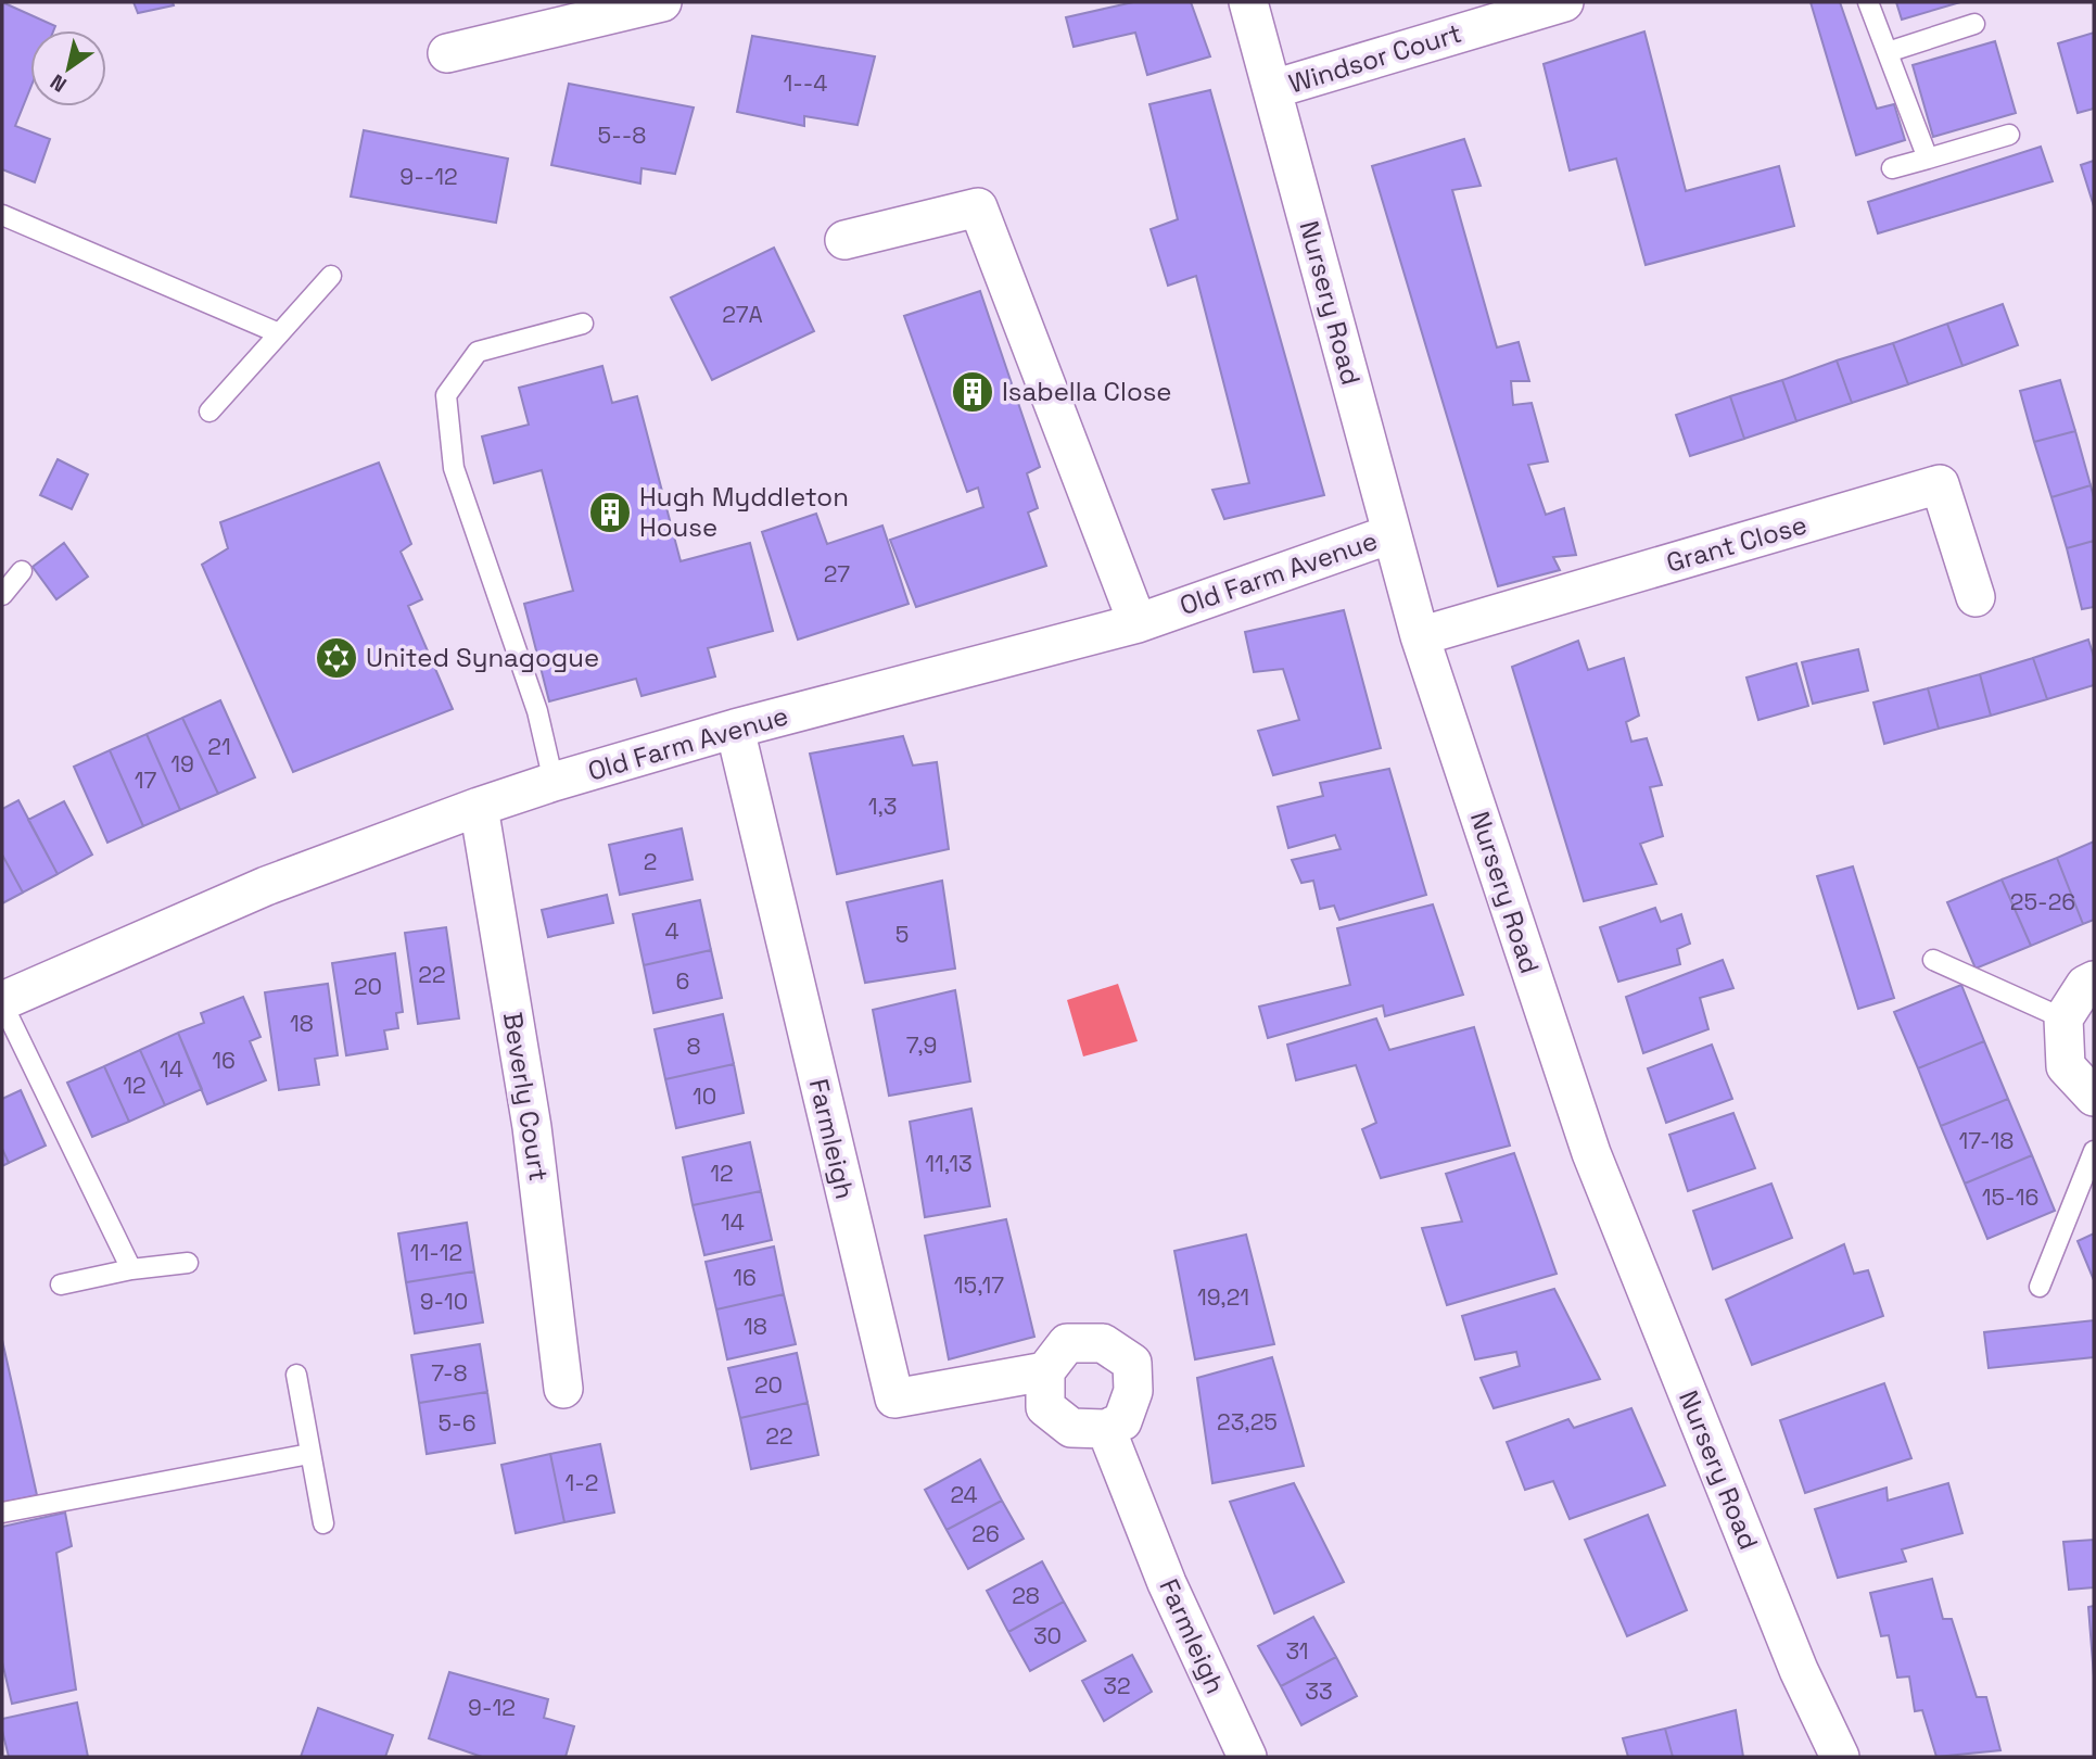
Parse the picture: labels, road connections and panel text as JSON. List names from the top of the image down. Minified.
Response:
{"streets":{"street":["Windsor Court","Nursery Road","Grant Close","Old Farm Avenue","Beverly Court","Farmleigh"]},"crossings":[["Windsor Court","Nursery Road"],["Nursery Road","Grant Close"],["Nursery Road","Old Farm Avenue"],["Old Farm Avenue","Beverly Court"],["Old Farm Avenue","Farmleigh"]],"places":{"building":["Isabella Close","Hugh Myddleton House"],"synagogue":["United Synagogue"]},"house_numbers":["1--4","5--8","9--12","27A","27","21","19","17","1,3","2","25-26","4","5","22","6","20","18","7,9","8","16","14","12","10","17-18","11,13","12","15-16","14","11-12","16","15,17","19,21","9-10","18","7-8","20","23,25","5-6","22","1-2","24","26","28","30","31","32","33","9-12"],"north":"bottom left"}
